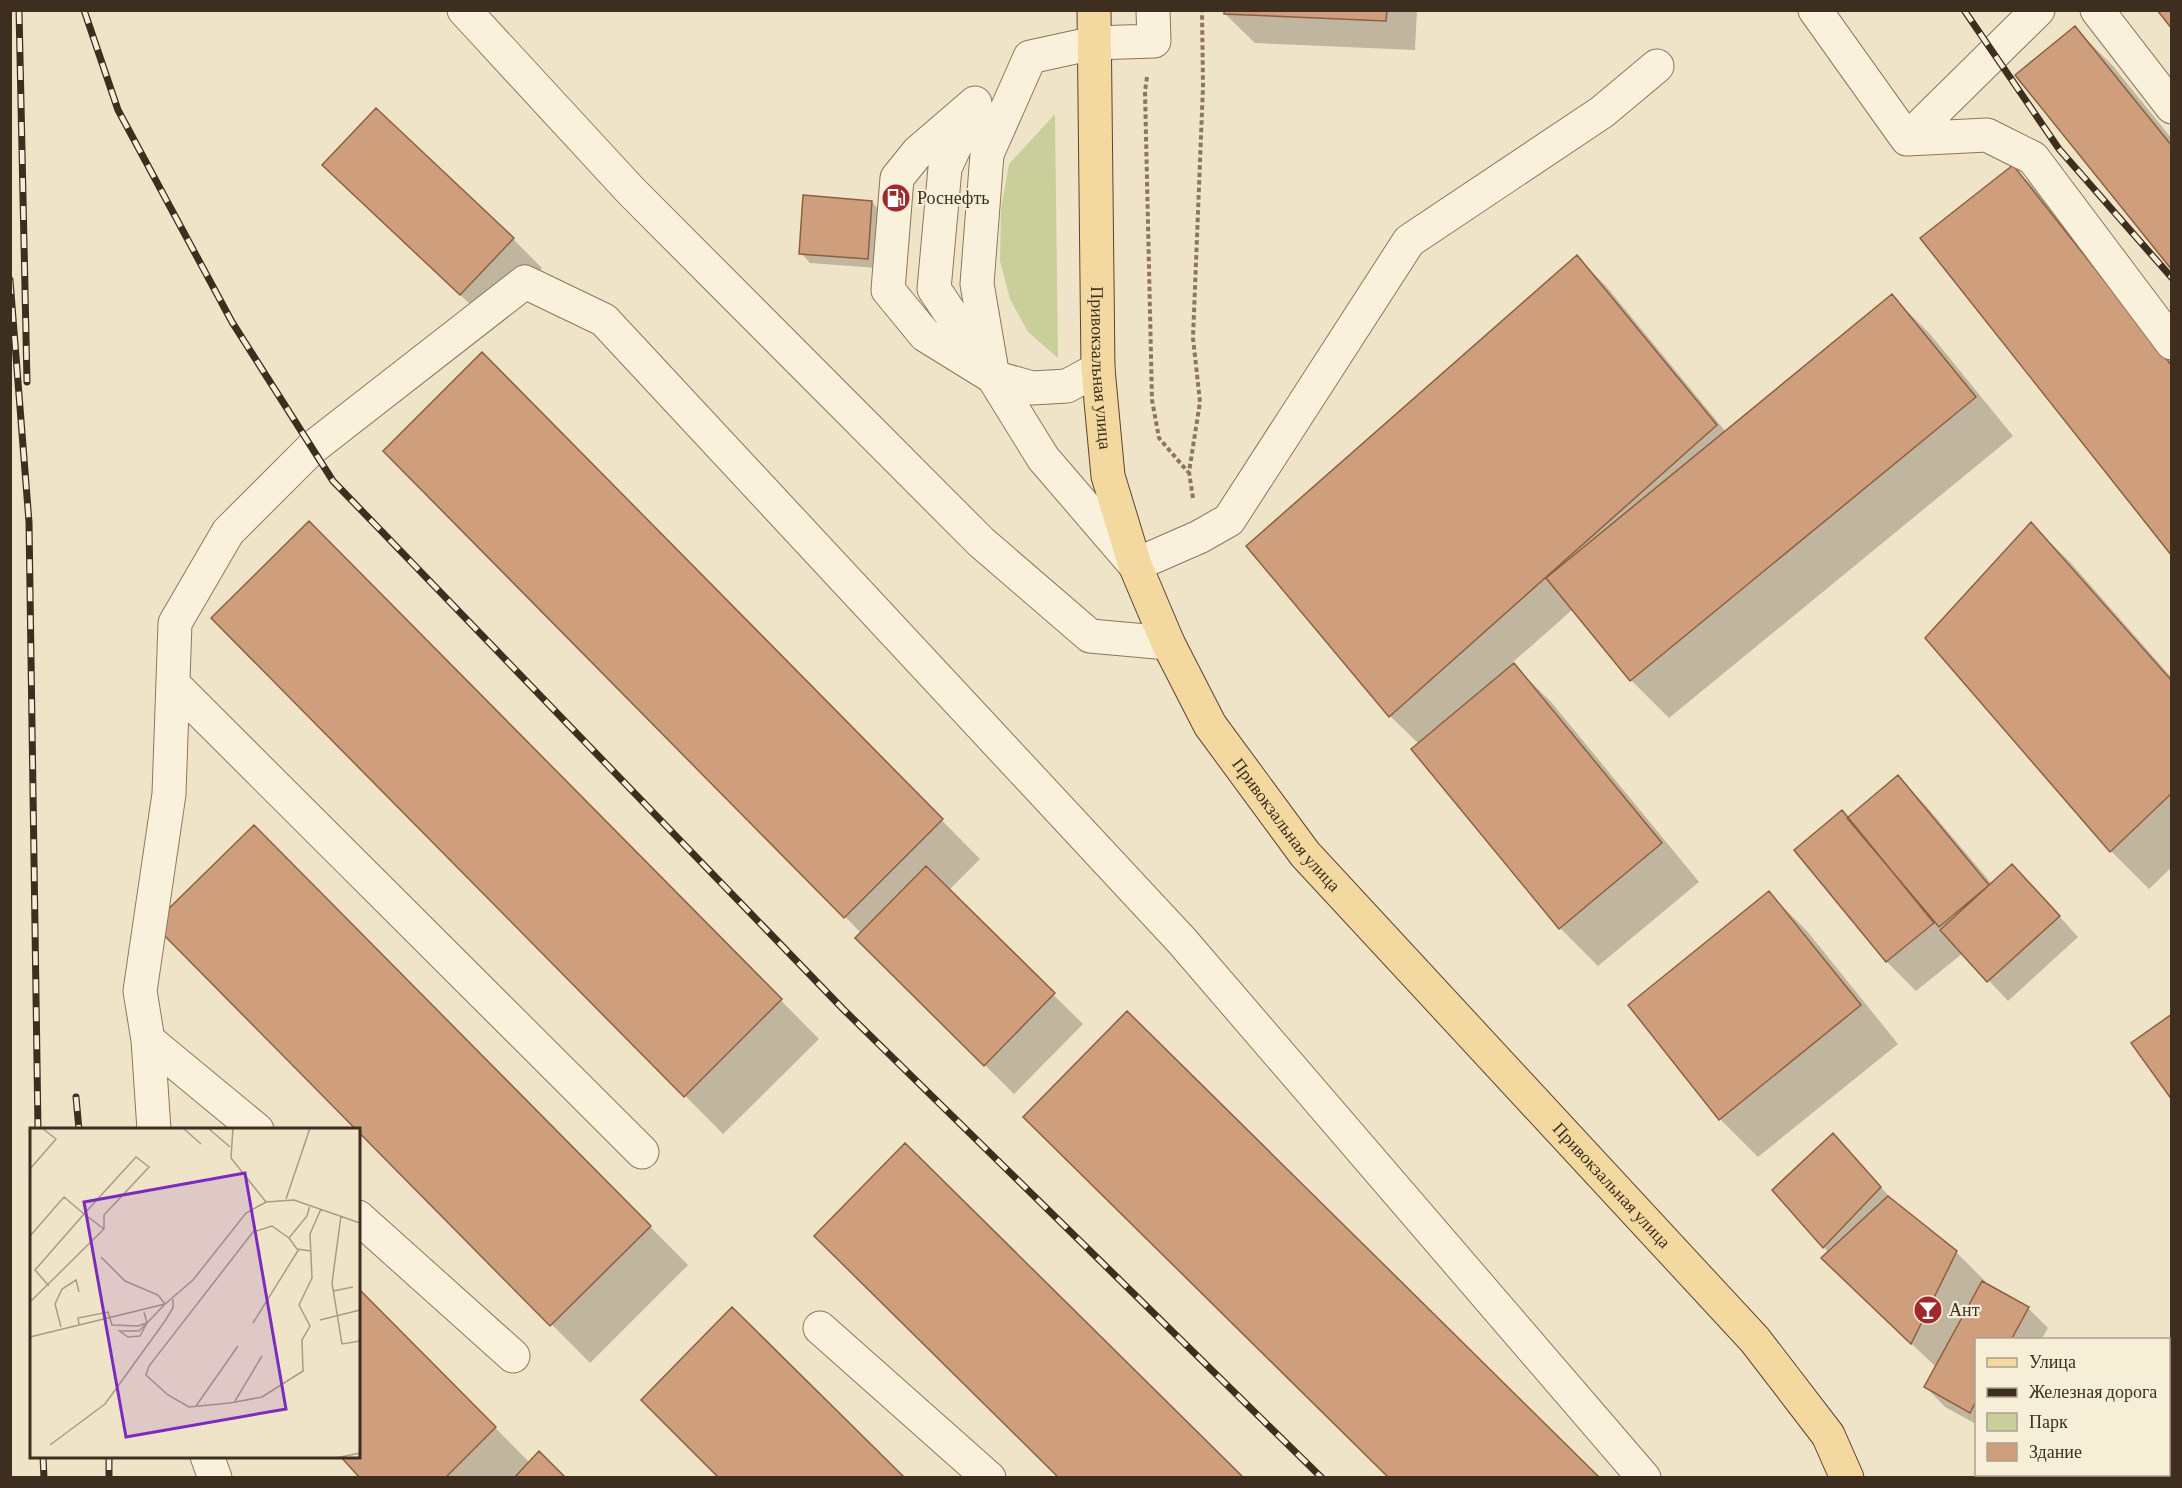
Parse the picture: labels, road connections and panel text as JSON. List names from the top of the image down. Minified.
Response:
{"streets":{"main road":["Привокзальная улица"]},"places":{"fuel station":["Роснефть"],"bar":["Ант"]},"legend":["Улица","Железная дорога","Парк","Здание"]}
